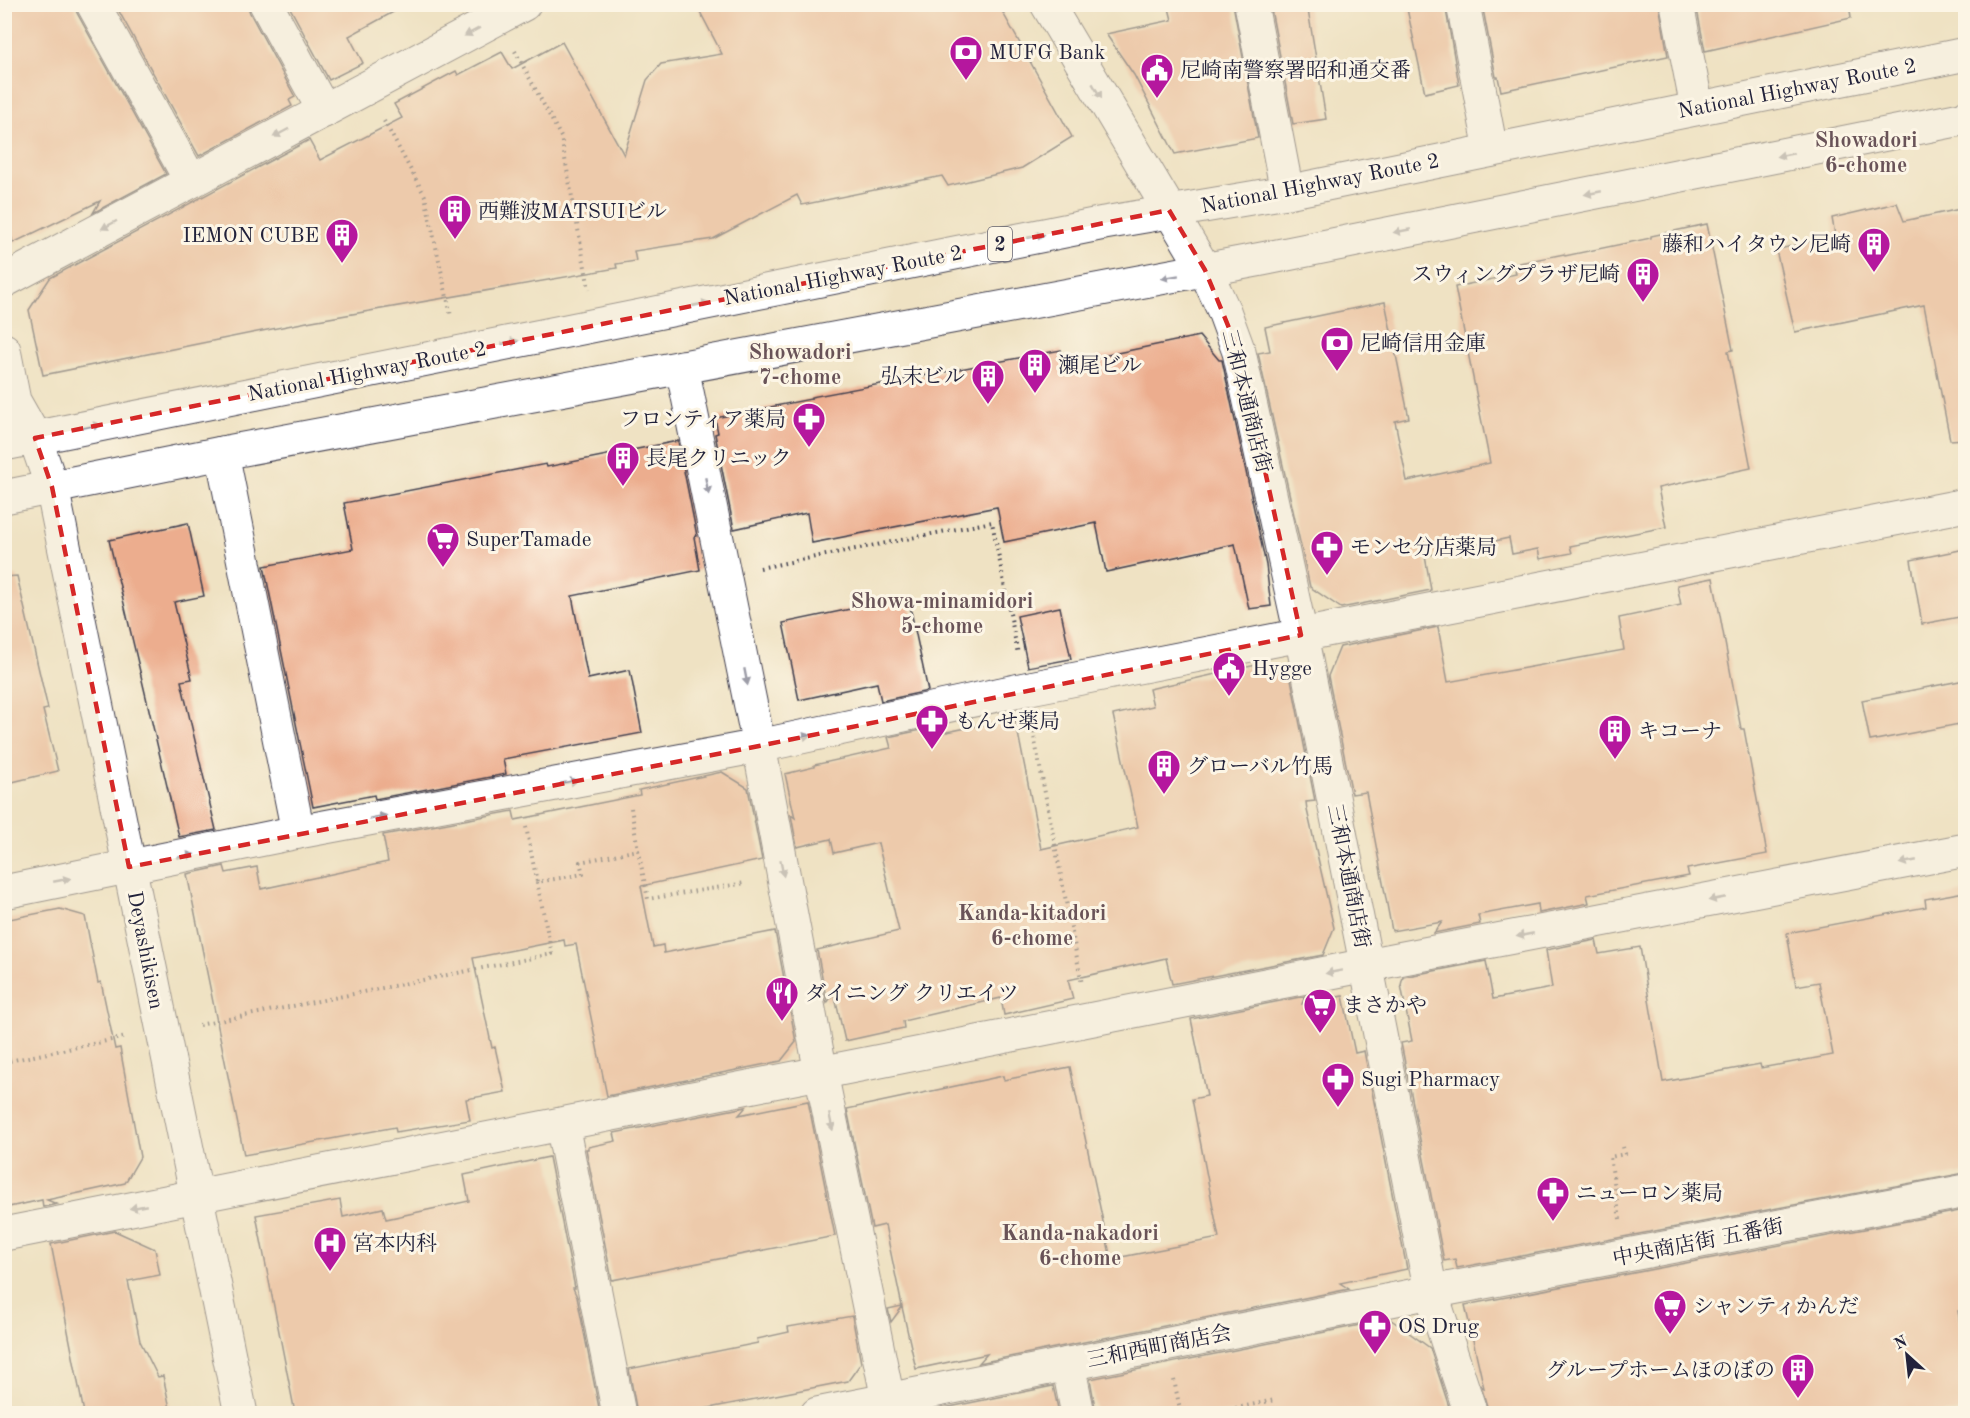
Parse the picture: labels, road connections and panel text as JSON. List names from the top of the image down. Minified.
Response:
{"streets":{"main road":["National Highway Route 2","2","三和本通商店街","Deyashikisen","中央商店街 五番街","三和西町商店会"]},"crossings":[["National Highway Route 2","三和本通商店街"],["National Highway Route 2","Deyashikisen"],["三和本通商店街","中央商店街 五番街"],["三和本通商店街","三和西町商店会"],["中央商店街 五番街","三和西町商店会"]],"districts":["Showadori 6-chome","Showadori 7-chome","Showa-minamidori 5-chome","Kanda-kitadori 6-chome","Kanda-nakadori 6-chome"],"places":{"bank":["MUFG Bank","尼崎信用金庫"],"public building":["尼崎南警察署昭和通交番","Hygge"],"building":["西難波MATSUIビル","IEMON CUBE","藤和ハイタウン尼崎","スウィングプラザ尼崎","瀬尾ビル","弘末ビル","長尾クリニック","キコーナ","グローバル竹馬","グループホームほのぼの"],"pharmacy":["フロンティア薬局","モンセ分店薬局","もんせ薬局","Sugi Pharmacy","ニューロン薬局","OS Drug"],"supermarket":["SuperTamade","まさかや","シャンティかんだ"],"restaurant":["ダイニング クリエイツ"],"hospital":["宮本内科"]},"north":"top left"}
